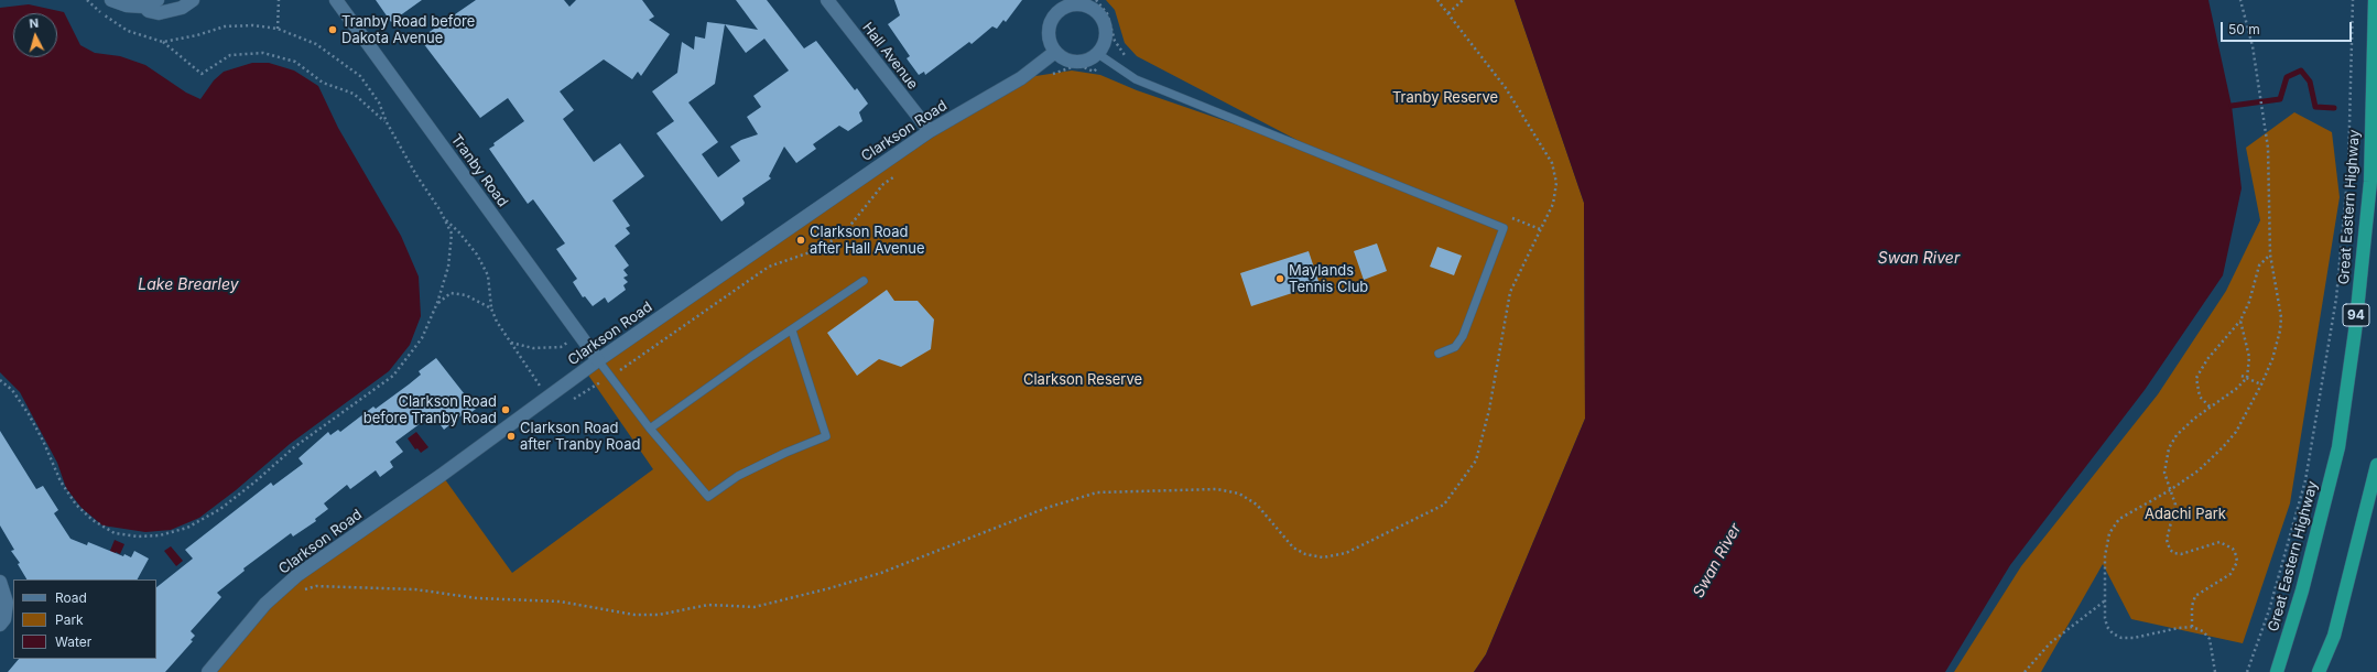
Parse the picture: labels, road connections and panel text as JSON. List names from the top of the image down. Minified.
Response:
{"streets":{"highway":["Great Eastern Highway","94"],"street":["Hall Avenue","Clarkson Road","Tranby Road"]},"crossings":[["Hall Avenue","Clarkson Road"],["Clarkson Road","Tranby Road"]],"water":["Swan River","Lake Brearley"],"parks":["Tranby Reserve","Clarkson Reserve","Adachi Park"],"places":["Tranby Road before Dakota Avenue","Clarkson Road after Hall Avenue","Maylands Tennis Club","Clarkson Road before Tranby Road","Clarkson Road after Tranby Road"],"legend":["Road","Park","Water"],"scale_bar":"50 m","north":"top"}
